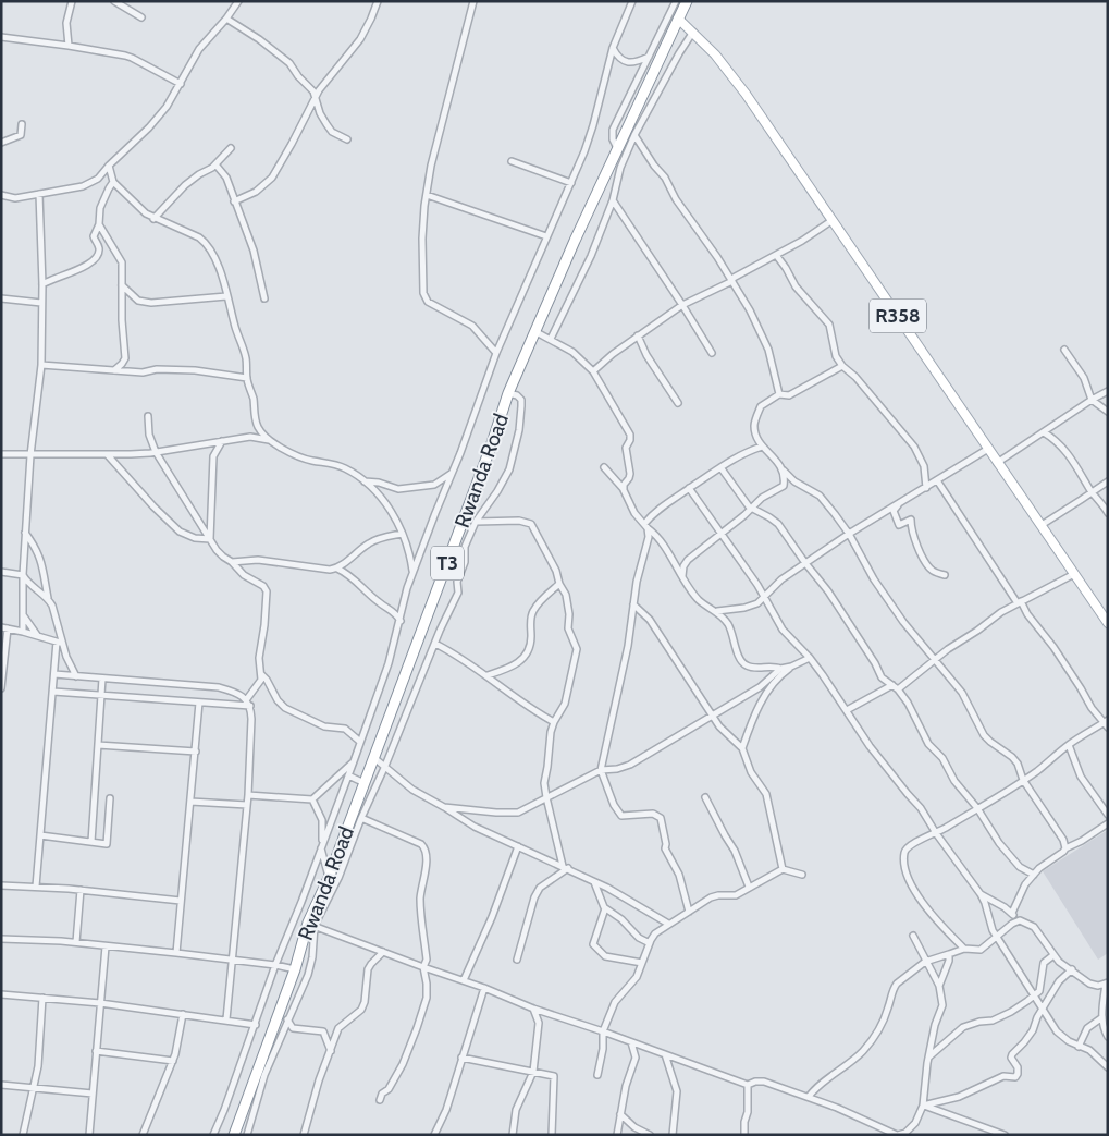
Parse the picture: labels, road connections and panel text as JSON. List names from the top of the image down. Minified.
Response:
{"streets":{"highway":["Rwanda Road","T3"],"main road":["R358"]},"crossings":[["R358","Rwanda Road"]]}
